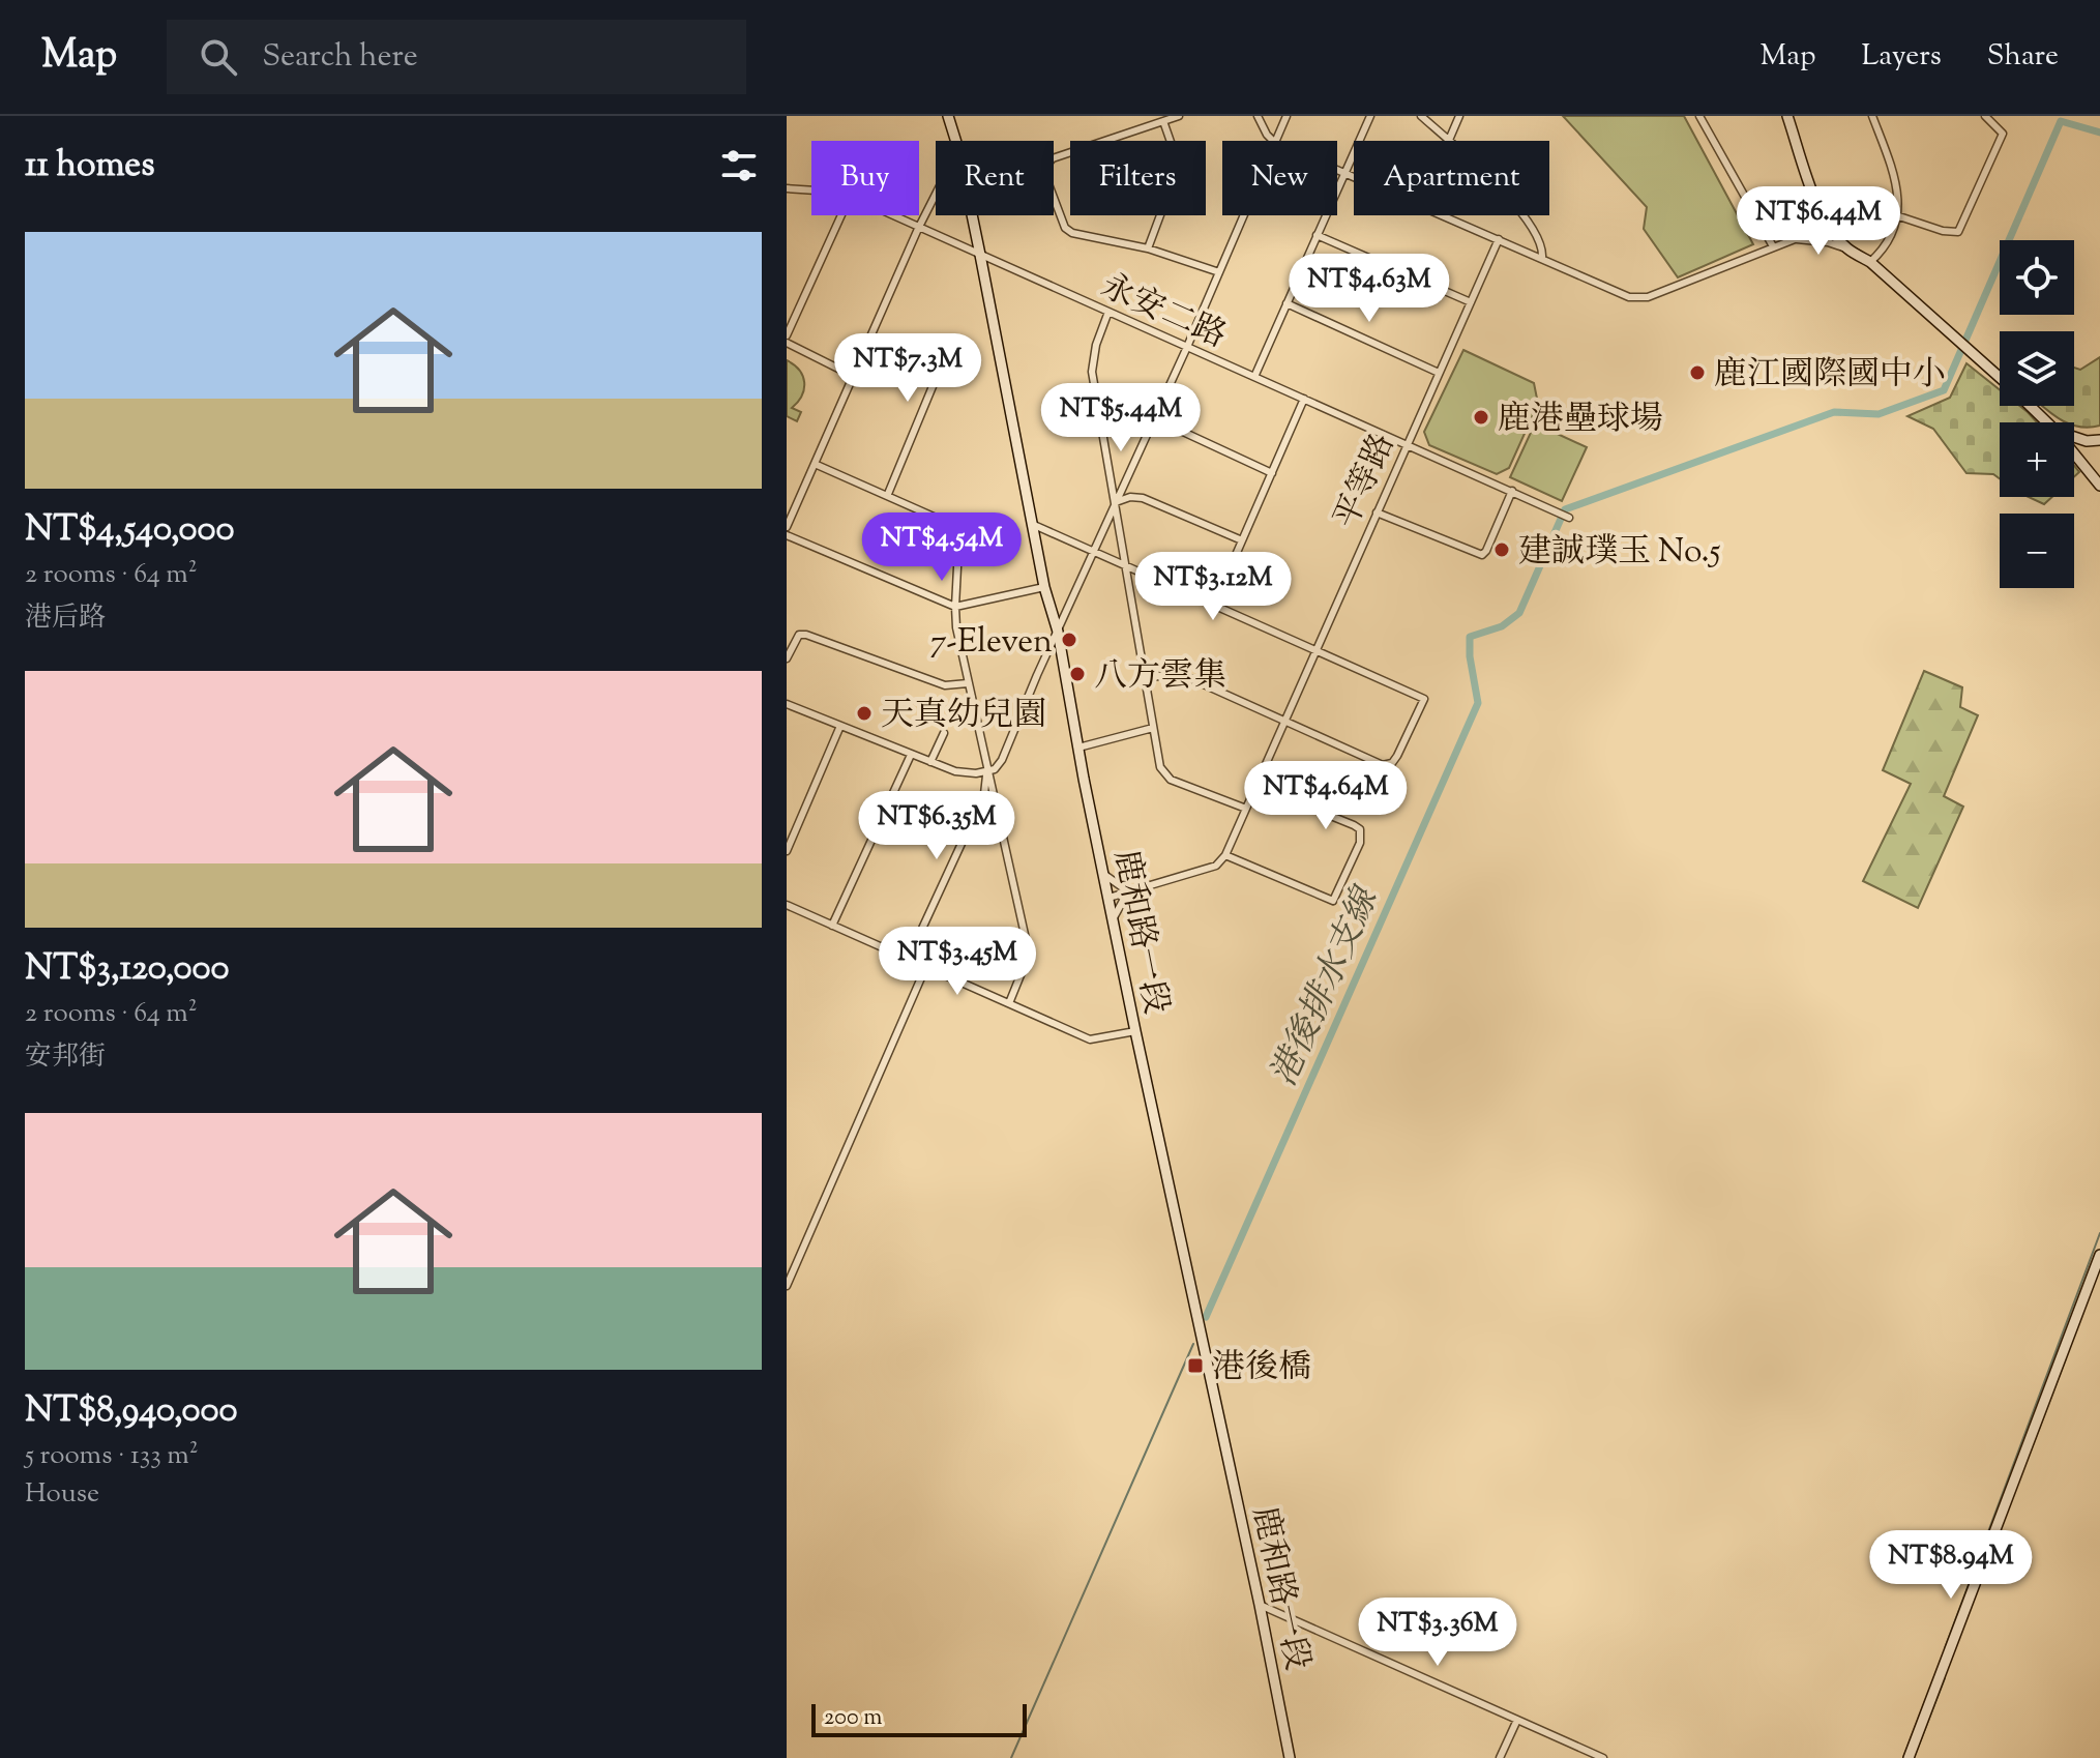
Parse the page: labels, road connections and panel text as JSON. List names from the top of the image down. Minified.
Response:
{"streets":{"main road":["鹿和路一段"],"street":["永安二路","平等路"]},"crossings":[["永安二路","平等路"],["永安二路","鹿和路一段"]],"water":["港後排水支線"],"places":{"other":["鹿江國際國中小","鹿港壘球場","建誠璞玉 No.5","7-Eleven","八方雲集","天真幼兒園"],"transit":["港後橋"]},"scale_bar":"200 m","page":{"header":"Map","search":"Search here","nav":["Map","Layers","Share"],"heading":"11 homes","chip":["Buy","Rent","Filters","New","Apartment"],"price":["NT$6.44M","NT$4.63M","NT$7.3M","NT$5.44M","NT$4.54M","NT$3.12M","NT$4.64M","NT$6.35M","NT$3.45M","NT$8.94M","NT$3.36M"],"list":[{"name":"NT$4,540,000","note":"2 rooms · 64 m² · 港后路"},{"name":"NT$3,120,000","note":"2 rooms · 64 m² · 安邦街"},{"name":"NT$8,940,000","note":"5 rooms · 133 m² · House"}],"map_buttons":["+","−"],"scale":"200 m"}}
